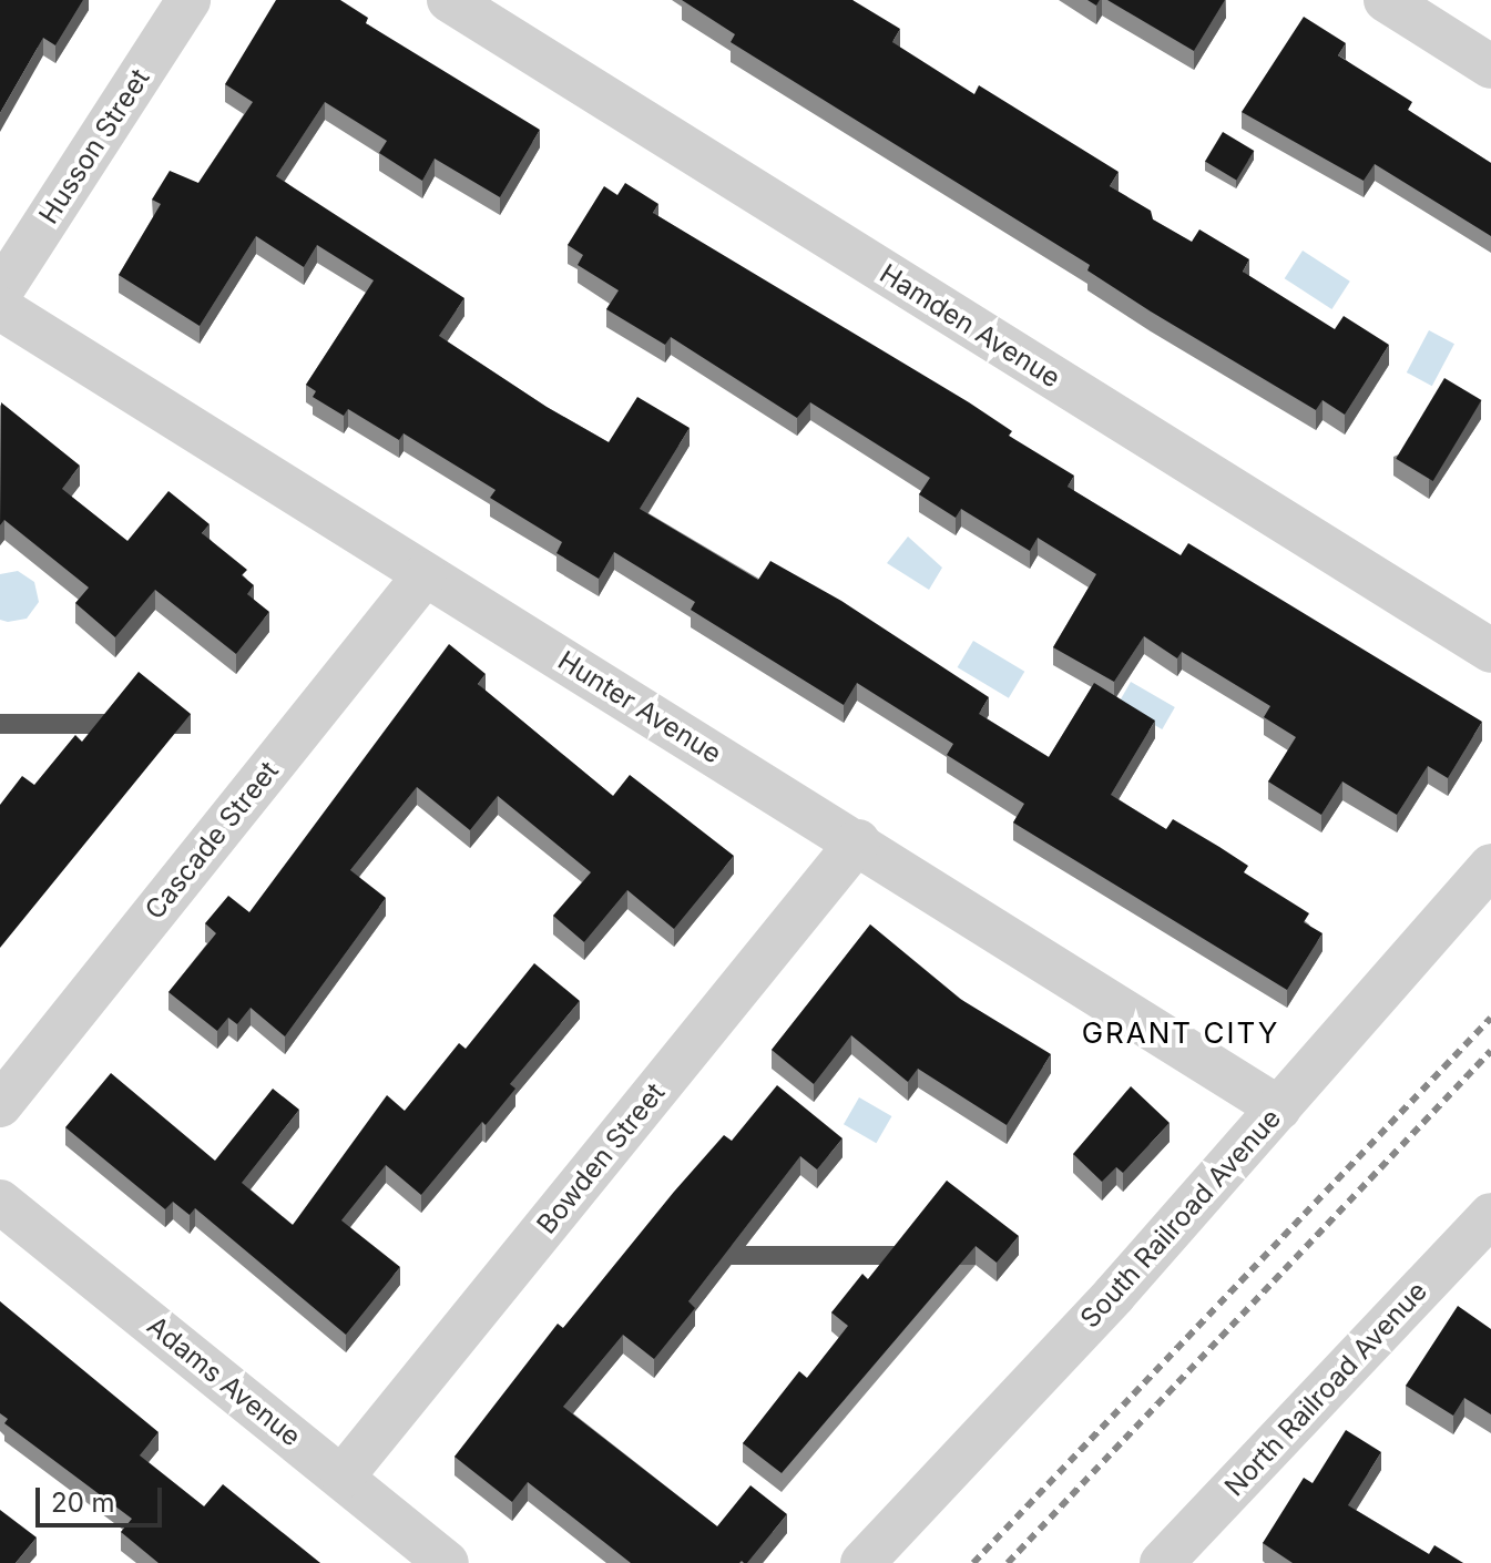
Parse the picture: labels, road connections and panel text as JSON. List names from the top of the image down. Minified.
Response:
{"streets":{"street":["Husson Street","Hamden Avenue","Hunter Avenue","Cascade Street","Bowden Street","South Railroad Avenue","Adams Avenue","North Railroad Avenue"]},"crossings":[["Hunter Avenue","Cascade Street"],["Hunter Avenue","Bowden Street"],["Hunter Avenue","South Railroad Avenue"],["Bowden Street","Adams Avenue"]],"districts":["GRANT CITY"],"scale_bar":"20 m"}
